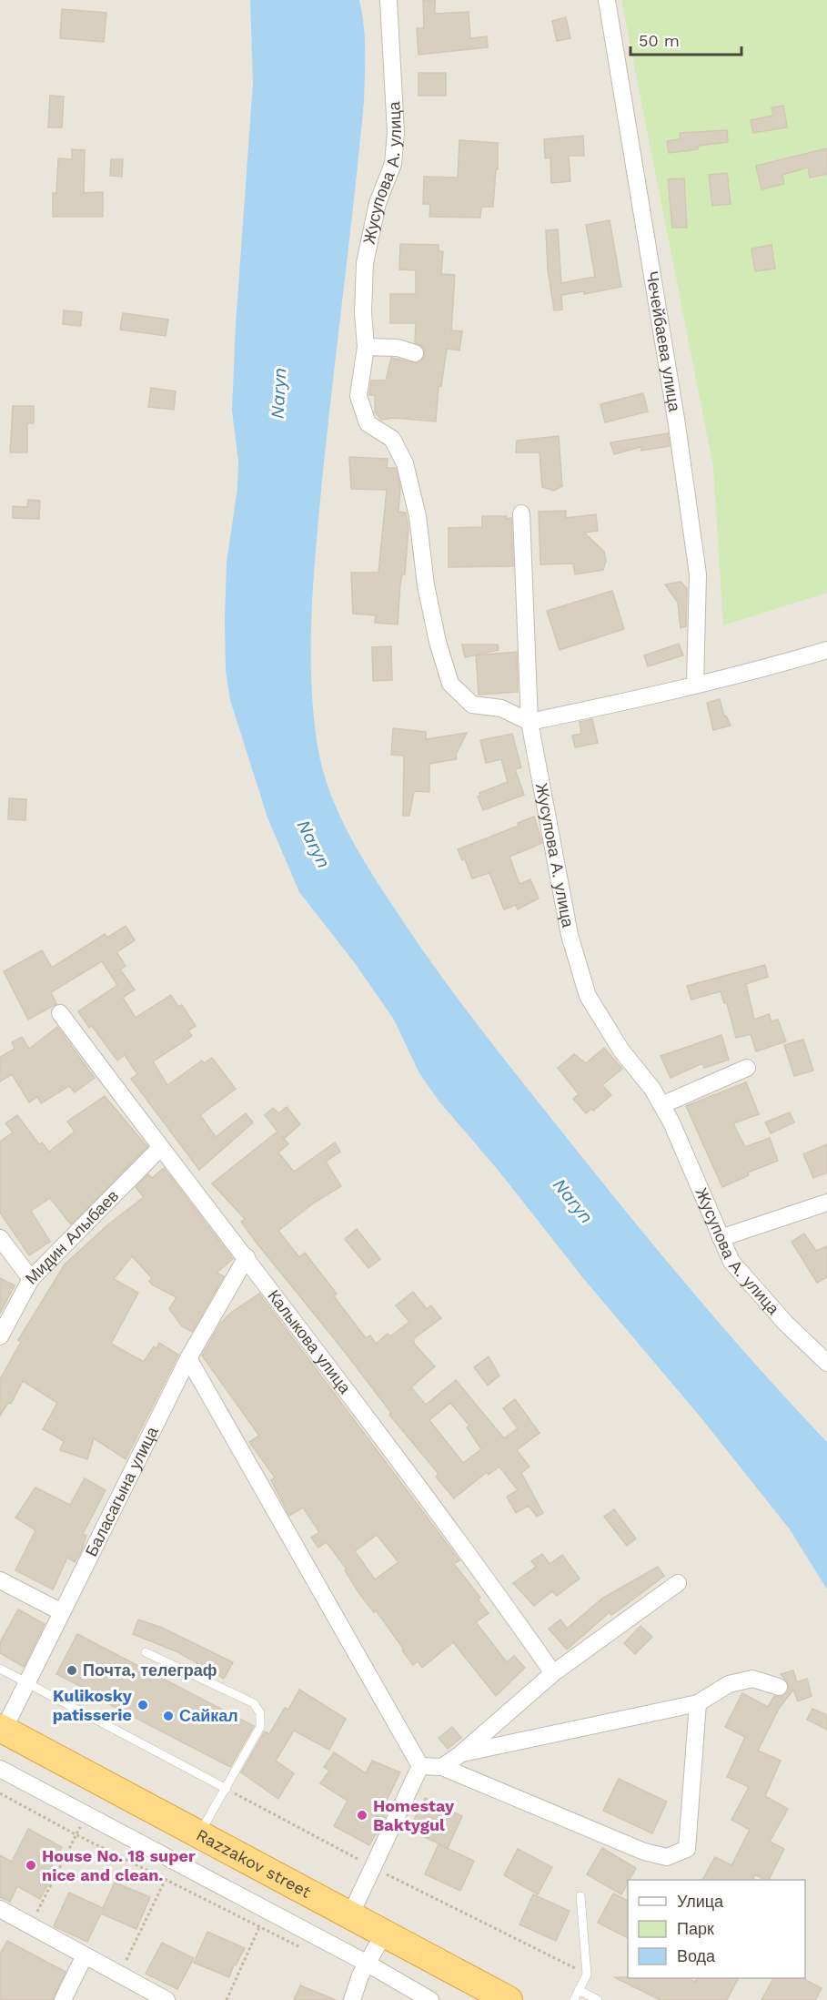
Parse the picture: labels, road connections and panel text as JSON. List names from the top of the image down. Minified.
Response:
{"streets":{"highway":["Razzakov street"],"street":["Жусупова А. улица","Чечейбаева улица","Мидин Алыбаев","Калыкова улица","Баласагына улица"]},"crossings":[["Мидин Алыбаев","Калыкова улица"],["Калыкова улица","Баласагына улица"],["Баласагына улица","Razzakov street"]],"water":["Naryn"],"places":["Почта, телеграф","Kulikosky patisserie","Сайкал","Homestay Baktygul","House No. 18 super nice and clean."],"legend":["Улица","Парк","Вода"],"scale_bar":"50 m"}
